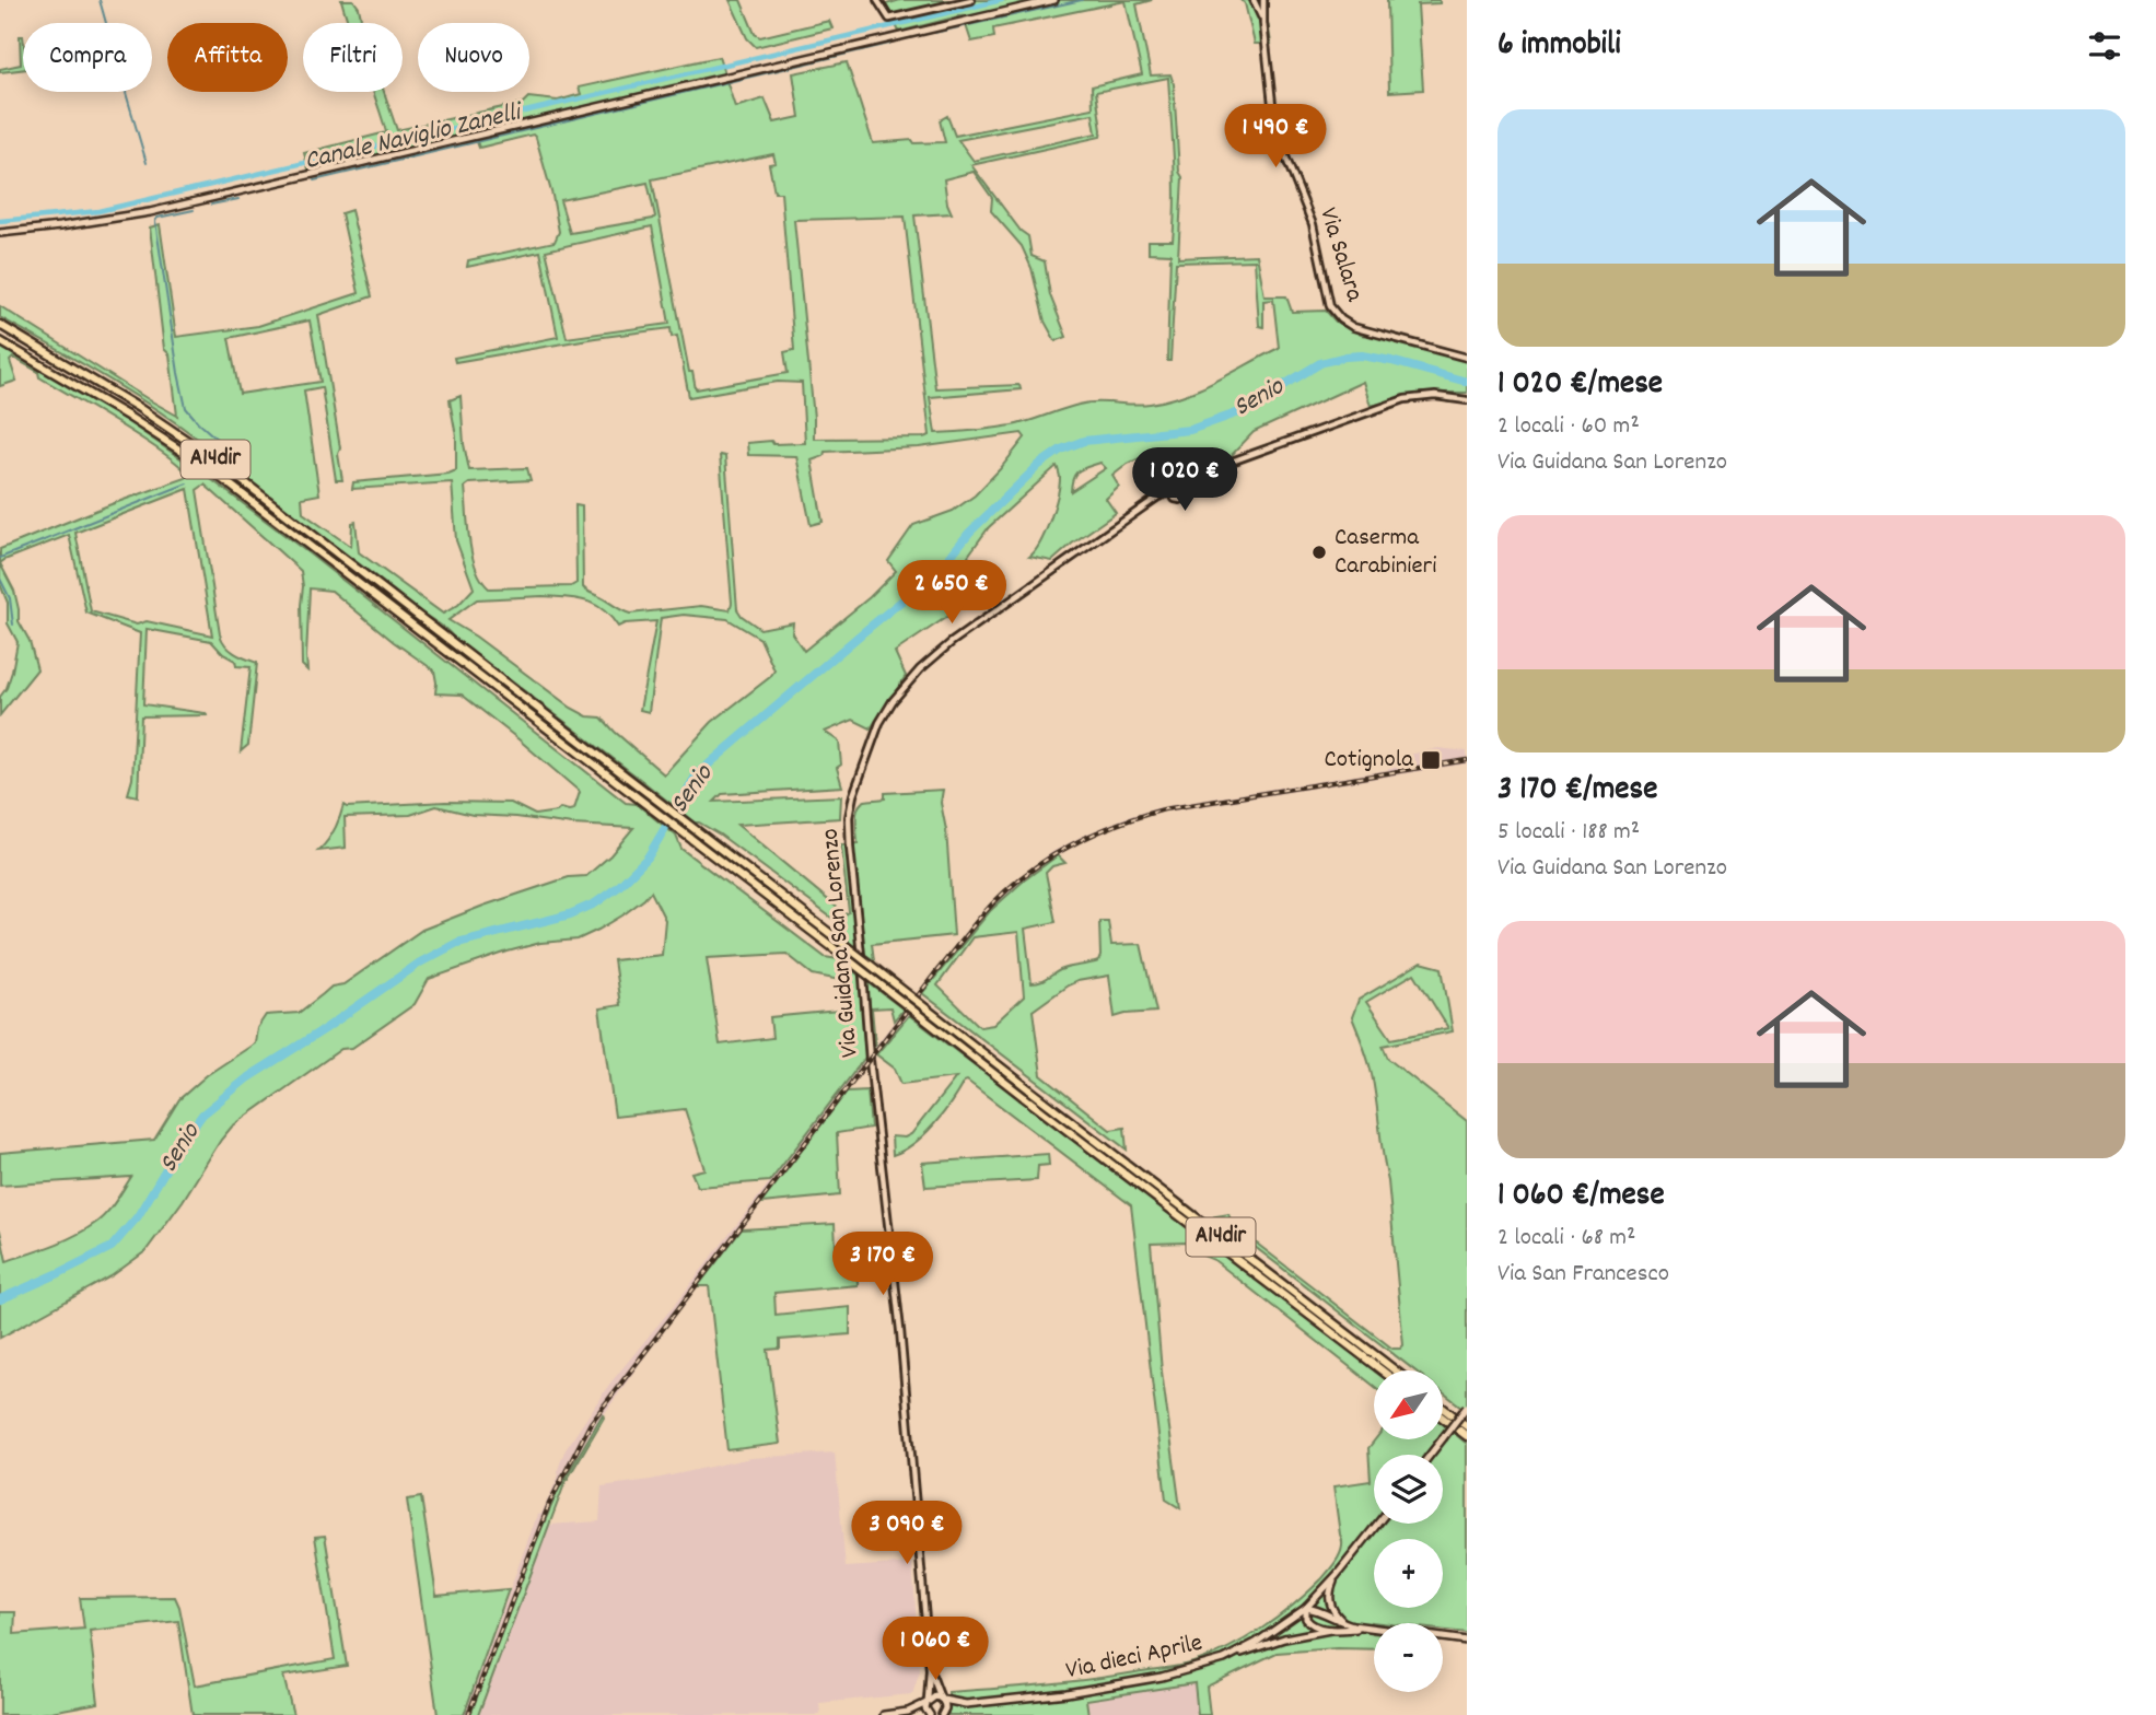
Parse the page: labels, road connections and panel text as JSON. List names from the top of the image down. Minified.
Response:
{"streets":{"highway":["A14dir"],"main road":["Via dieci Aprile"],"street":["Via Salara","Via Guidana San Lorenzo"]},"water":["Canale Naviglio Zanelli","Senio"],"places":{"other":["Caserma Carabinieri"],"transit":["Cotignola"]},"north":"bottom left","page":{"heading":"6 immobili","chip":["Compra","Affitta","Filtri","Nuovo"],"list":[{"name":"1 020 €/mese","note":"2 locali · 60 m² · Via Guidana San Lorenzo"},{"name":"3 170 €/mese","note":"5 locali · 188 m² · Via Guidana San Lorenzo"},{"name":"1 060 €/mese","note":"2 locali · 68 m² · Via San Francesco"}],"price":["1 490 €","1 020 €","2 650 €","3 170 €","3 090 €","1 060 €"],"map_buttons":["+","−"]}}
